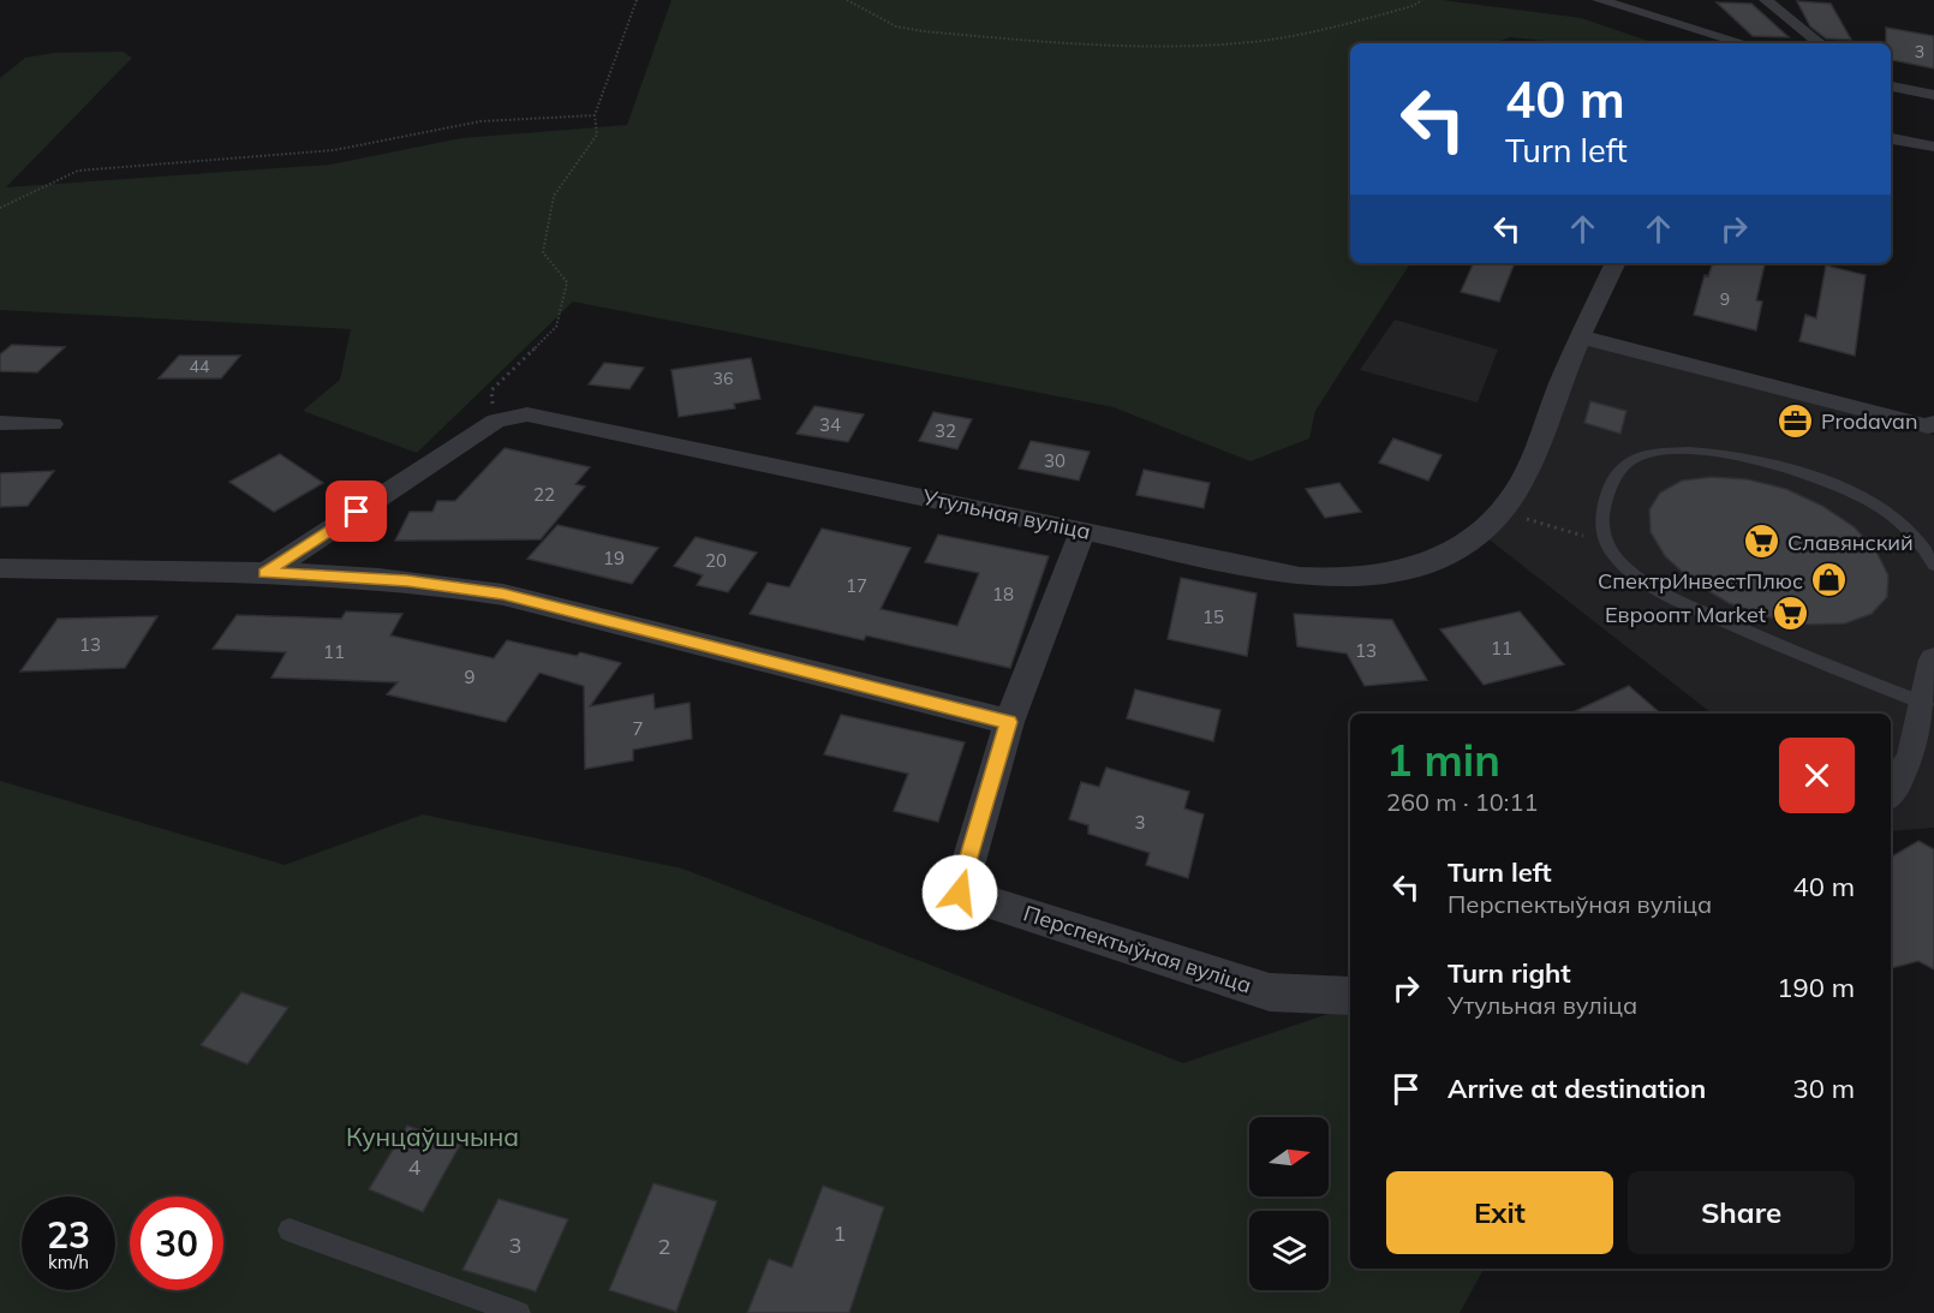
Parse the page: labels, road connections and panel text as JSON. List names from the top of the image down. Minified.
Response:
{"streets":{"street":["Утульная вуліца","Перспектыўная вуліца"]},"parks":["Кунцаўшчына"],"places":{"office":["Prodavan"],"supermarket":["Славянский","Евроопт Market"],"shop":["СпектрИнвестПлюс"]},"house_numbers":["3","9","44","36","34","32","30","22","19","20","17","18","15","13","11","13","11","9","7","3","4","1","3","2"],"north":"right","page":{"turn":["40 m","Turn left"],"heading":["1 min","260 m · 10:11"],"list":[{"name":"Turn left","note":"Перспектыўная вуліца","value":"40 m"},{"name":"Turn right","note":"Утульная вуліца","value":"190 m"},{"name":"Arrive at destination","value":"30 m"}],"buttons":["Exit","Share"],"speed":"23 km/h","limit":"30"}}
